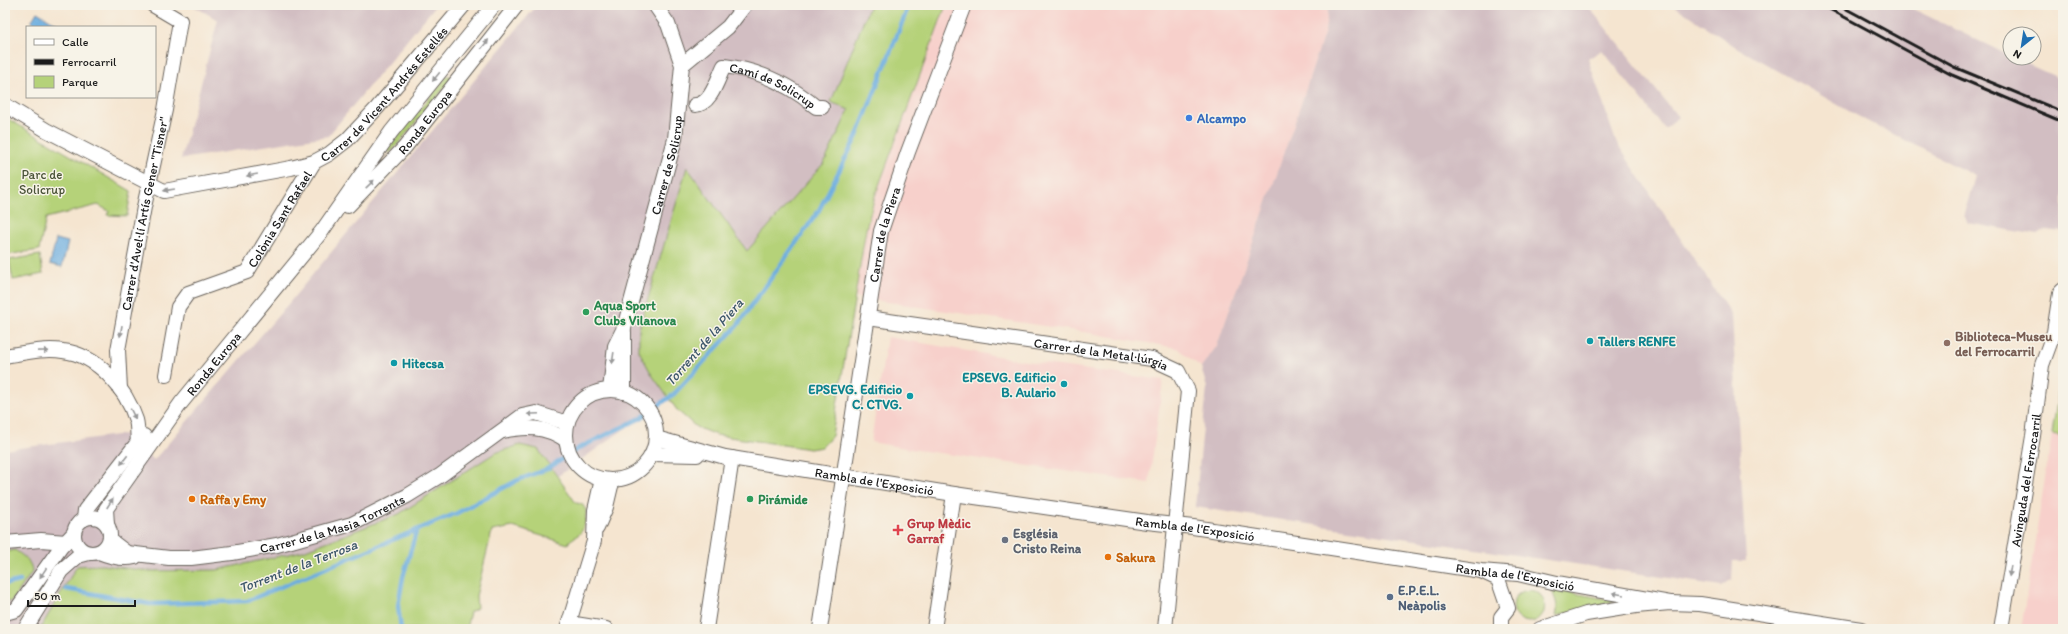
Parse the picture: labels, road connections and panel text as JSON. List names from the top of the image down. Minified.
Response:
{"streets":{"street":["Camí de Solicrup","Carrer de Vicent Andrés Estellés","Ronda Europa","Carrer de Solicrup","Carrer d'Avel·lí Artís Gener \"Tisner\"","Colònia Sant Rafael","Carrer de la Piera","Carrer de la Metal·lúrgia","Avinguda del Ferrocarril","Rambla de l'Exposició","Carrer de la Masia Torrents"]},"crossings":[["Carrer de Vicent Andrés Estellés","Carrer d'Avel·lí Artís Gener \"Tisner\""],["Carrer de Vicent Andrés Estellés","Colònia Sant Rafael"],["Ronda Europa","Carrer de la Masia Torrents"],["Carrer de Solicrup","Rambla de l'Exposició"],["Carrer de Solicrup","Carrer de la Masia Torrents"],["Carrer de la Piera","Carrer de la Metal·lúrgia"],["Carrer de la Piera","Rambla de l'Exposició"],["Carrer de la Metal·lúrgia","Rambla de l'Exposició"],["Rambla de l'Exposició","Carrer de la Masia Torrents"]],"one_way":["Carrer d'Avel·lí Artís Gener \"Tisner\"","Avinguda del Ferrocarril"],"water":["Torrent de la Piera","Torrent de la Terrosa"],"parks":["Parc de Solicrup"],"places":{"other":["Alcampo","Aqua Sport Clubs Vilanova","Tallers RENFE","Biblioteca-Museu del Ferrocarril","Hitecsa","EPSEVG. Edificio B. Aulario","EPSEVG. Edificio C. CTVG.","Raffa y Emy","Pirámide","Església Cristo Reina","Sakura","E.P.E.L. Neàpolis"],"health":["Grup Mèdic Garraf"]},"legend":["Calle","Ferrocarril","Parque"],"scale_bar":"50 m","north":"bottom left"}
